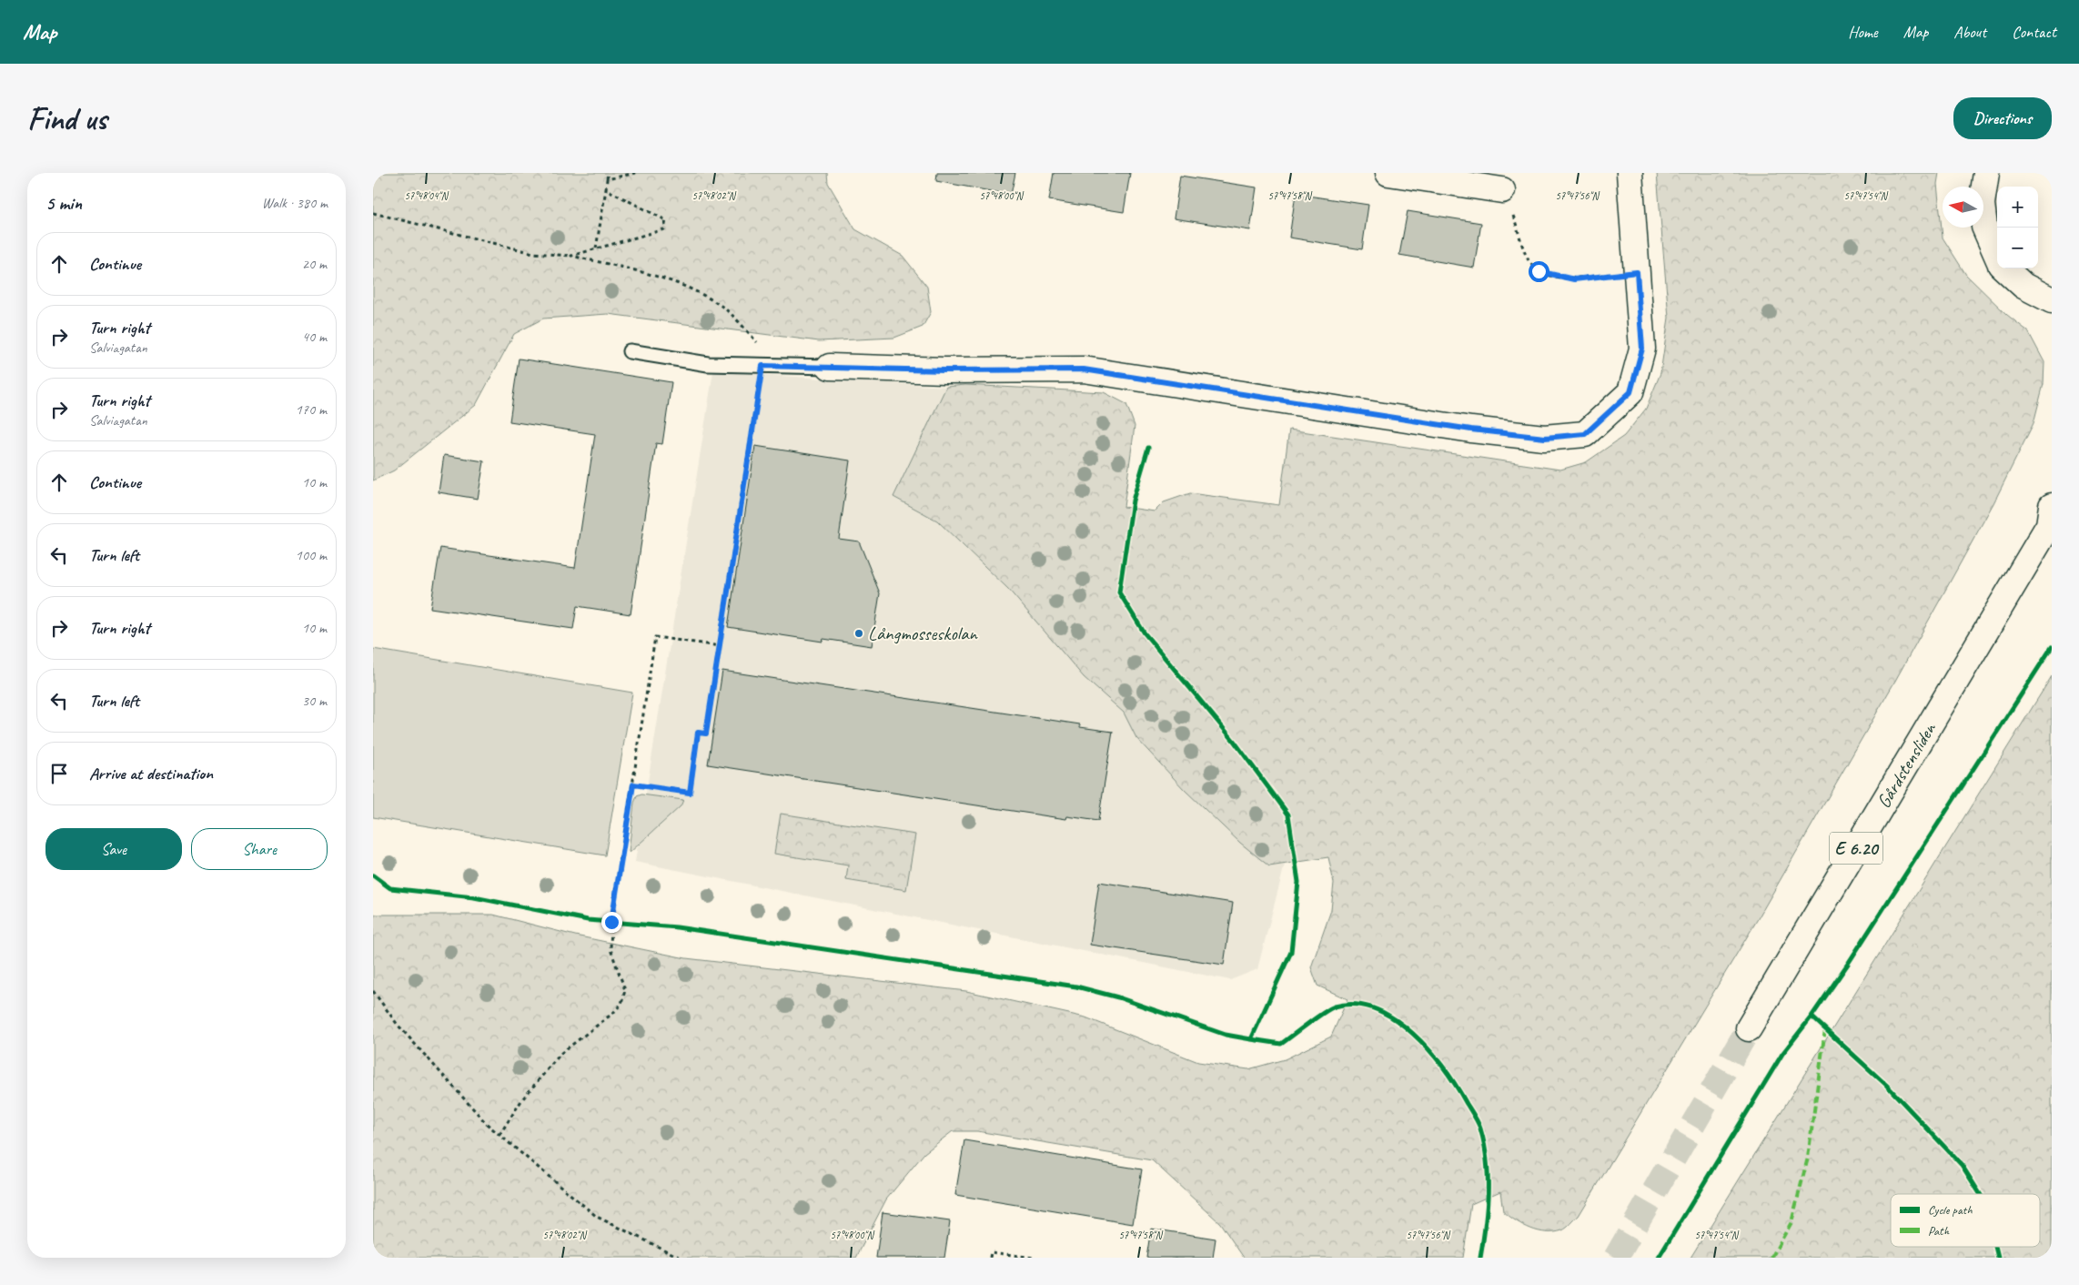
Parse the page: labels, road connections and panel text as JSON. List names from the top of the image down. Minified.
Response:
{"streets":{"main road":["Gårdstensliden","E 6.20"]},"places":["Långmosseskolan"],"legend":["Cycle path","Path"],"north":"left","page":{"header":"Map","nav":["Home","Map","About","Contact"],"buttons":["Directions",["Save","Share"]],"title":"Find us","heading":["5 min","Walk · 380 m"],"map_buttons":["+","−"],"list":[["Continue","20 m"],["Turn right","Salviagatan","40 m"],["Turn right","Salviagatan","170 m"],["Continue","10 m"],["Turn left","100 m"],["Turn right","10 m"],["Turn left","30 m"],"Arrive at destination"]},"coordinates":["57°48'04\"N","57°48'02\"N","57°48'00\"N","57°47'58\"N","57°47'56\"N","57°47'54\"N"]}
